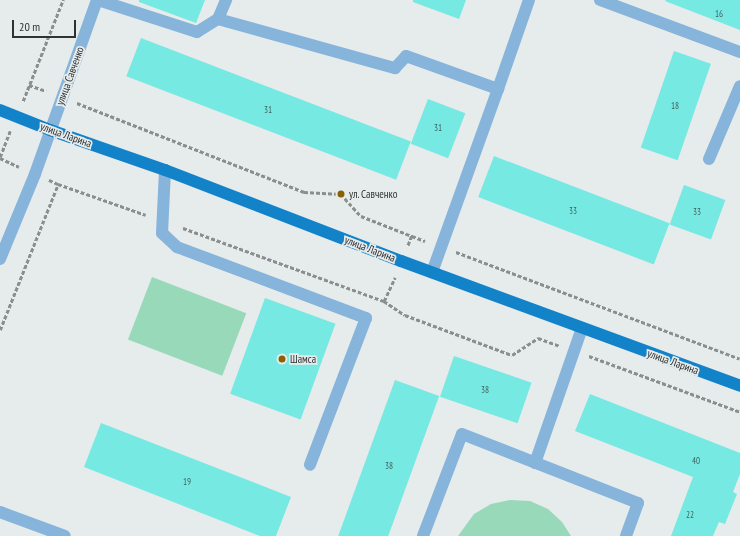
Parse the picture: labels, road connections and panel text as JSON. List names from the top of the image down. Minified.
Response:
{"streets":{"main road":["улица Ларина"],"street":["улица Савченко"]},"crossings":[["улица Савченко","улица Ларина"]],"places":["ул. Савченко","Шамса"],"house_numbers":["16","18","31","31","33","33","38","40","38","19","22"],"scale_bar":"20 m"}
